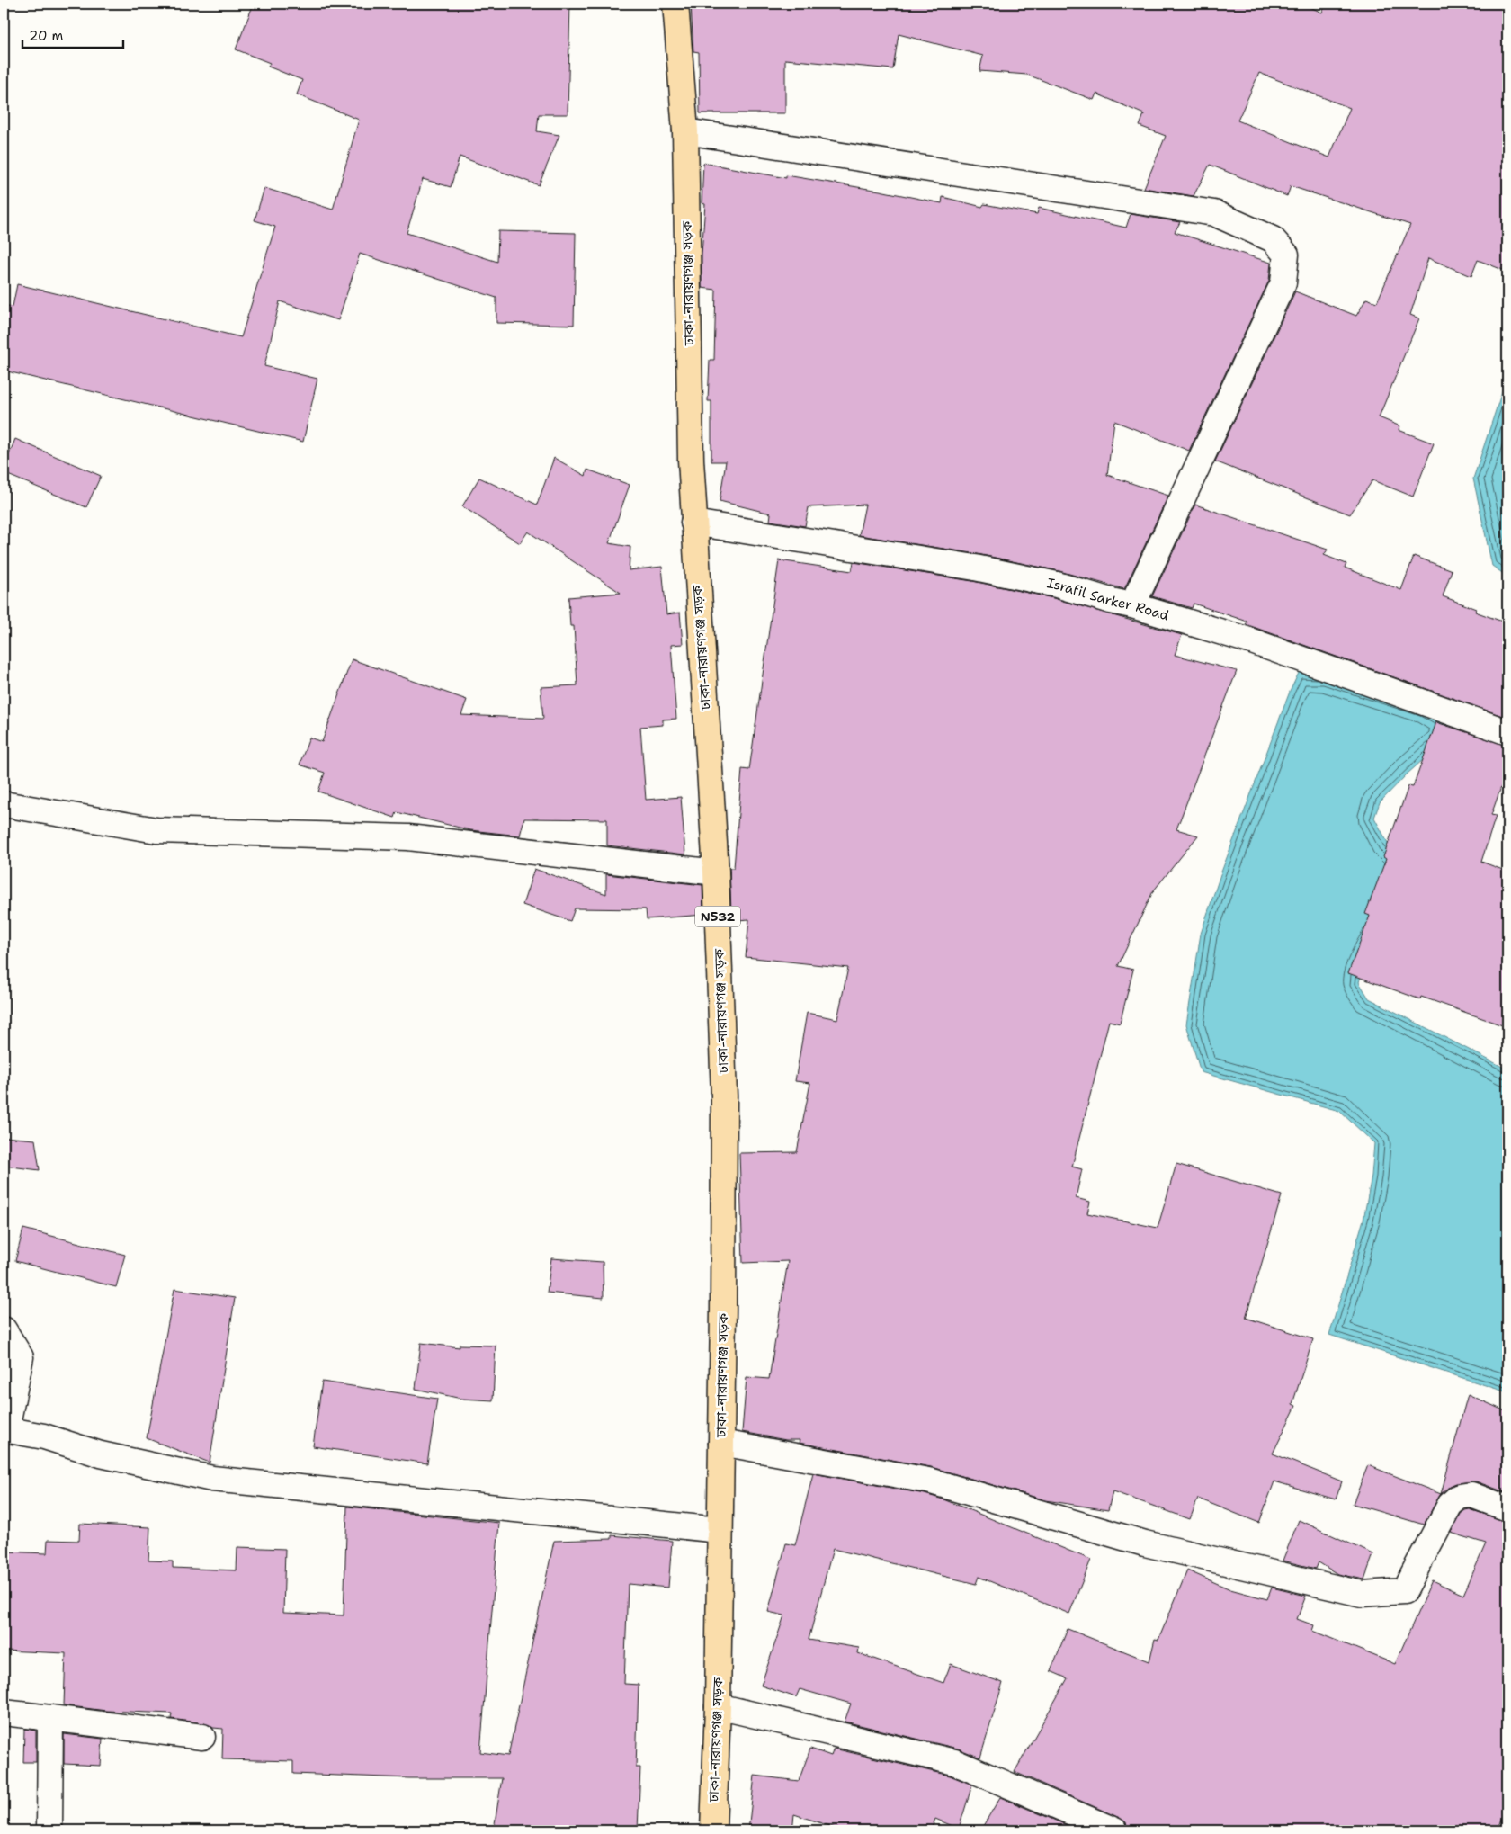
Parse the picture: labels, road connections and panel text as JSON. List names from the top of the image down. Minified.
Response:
{"streets":{"highway":["ঢাকা-নারায়ণগঞ্জ সড়ক","N532"],"street":["Israfil Sarker Road"]},"crossings":[["ঢাকা-নারায়ণগঞ্জ সড়ক","Israfil Sarker Road"]],"scale_bar":"20 m"}
